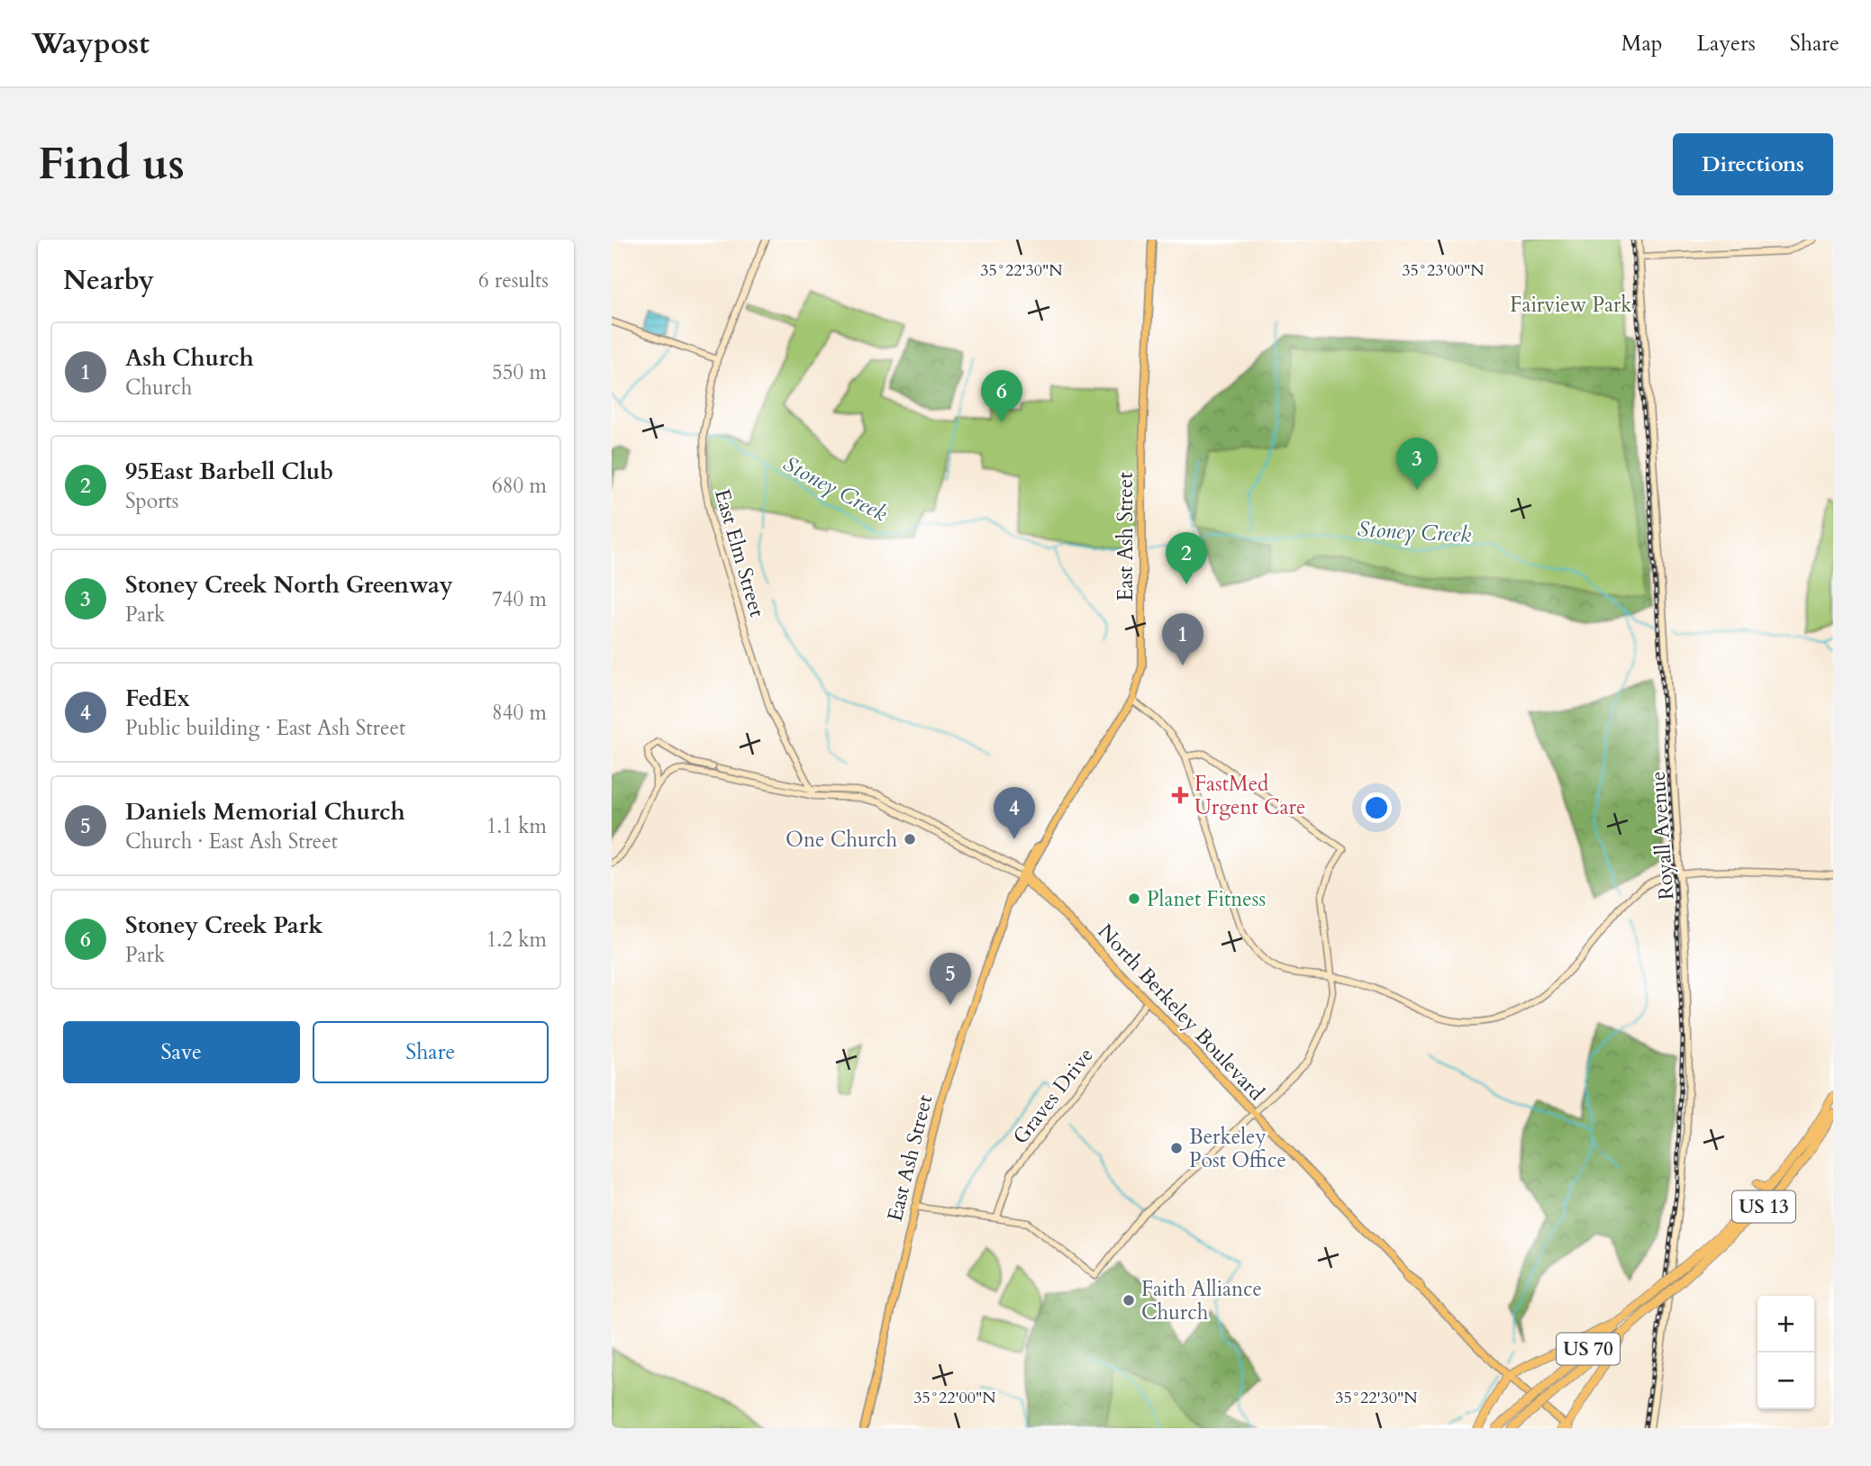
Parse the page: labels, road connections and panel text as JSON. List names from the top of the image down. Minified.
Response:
{"streets":{"highway":["US 13","US 70"],"main road":["East Ash Street","North Berkeley Boulevard"],"street":["East Elm Street","Royall Avenue","Graves Drive"]},"crossings":[["East Ash Street","North Berkeley Boulevard"],["North Berkeley Boulevard","Graves Drive"],["North Berkeley Boulevard","US 13"],["US 13","US 70"]],"water":["Stoney Creek"],"parks":["Fairview Park"],"places":{"health":["FastMed Urgent Care"],"other":["One Church","Planet Fitness","Berkeley Post Office","Faith Alliance Church"]},"page":{"header":"Waypost","nav":["Map","Layers","Share"],"buttons":["Directions",["Save","Share"]],"title":"Find us","heading":["Nearby","6 results"],"list":[{"mark":"1","name":"Ash Church","note":"Church","value":"550 m"},{"mark":"2","name":"95East Barbell Club","note":"Sports","value":"680 m"},{"mark":"3","name":"Stoney Creek North Greenway","note":"Park","value":"740 m"},{"mark":"4","name":"FedEx","note":"Public building · East Ash Street","value":"840 m"},{"mark":"5","name":"Daniels Memorial Church","note":"Church · East Ash Street","value":"1.1 km"},{"mark":"6","name":"Stoney Creek Park","note":"Park","value":"1.2 km"}],"pins":["6","3","2","1","4","5"],"map_buttons":["+","−"]},"coordinates":["35°22'30\"N","35°23'00\"N","35°22'00\"N"]}
